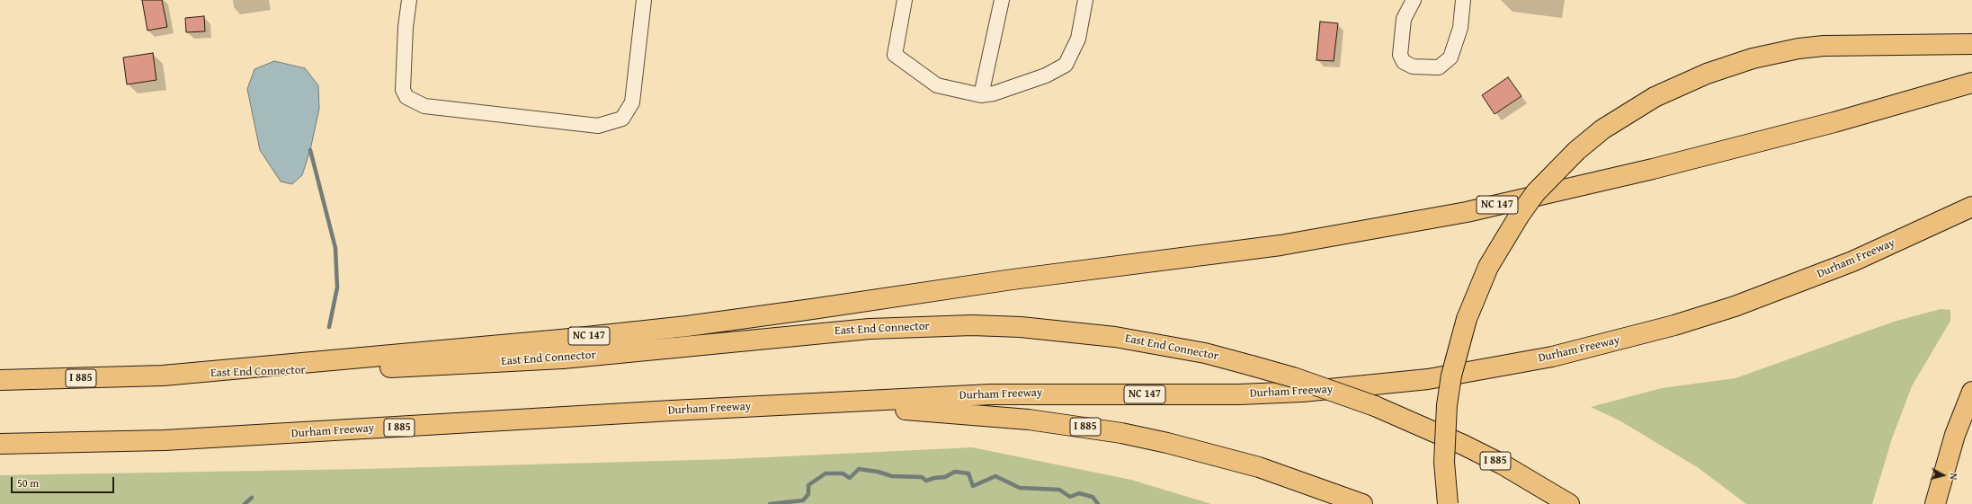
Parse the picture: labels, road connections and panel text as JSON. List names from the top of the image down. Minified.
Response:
{"streets":{"highway":["NC 147","Durham Freeway","East End Connector","I 885"]},"crossings":[["NC 147","East End Connector"],["NC 147","I 885"],["Durham Freeway","I 885"],["East End Connector","I 885"]],"scale_bar":"50 m","north":"right"}
